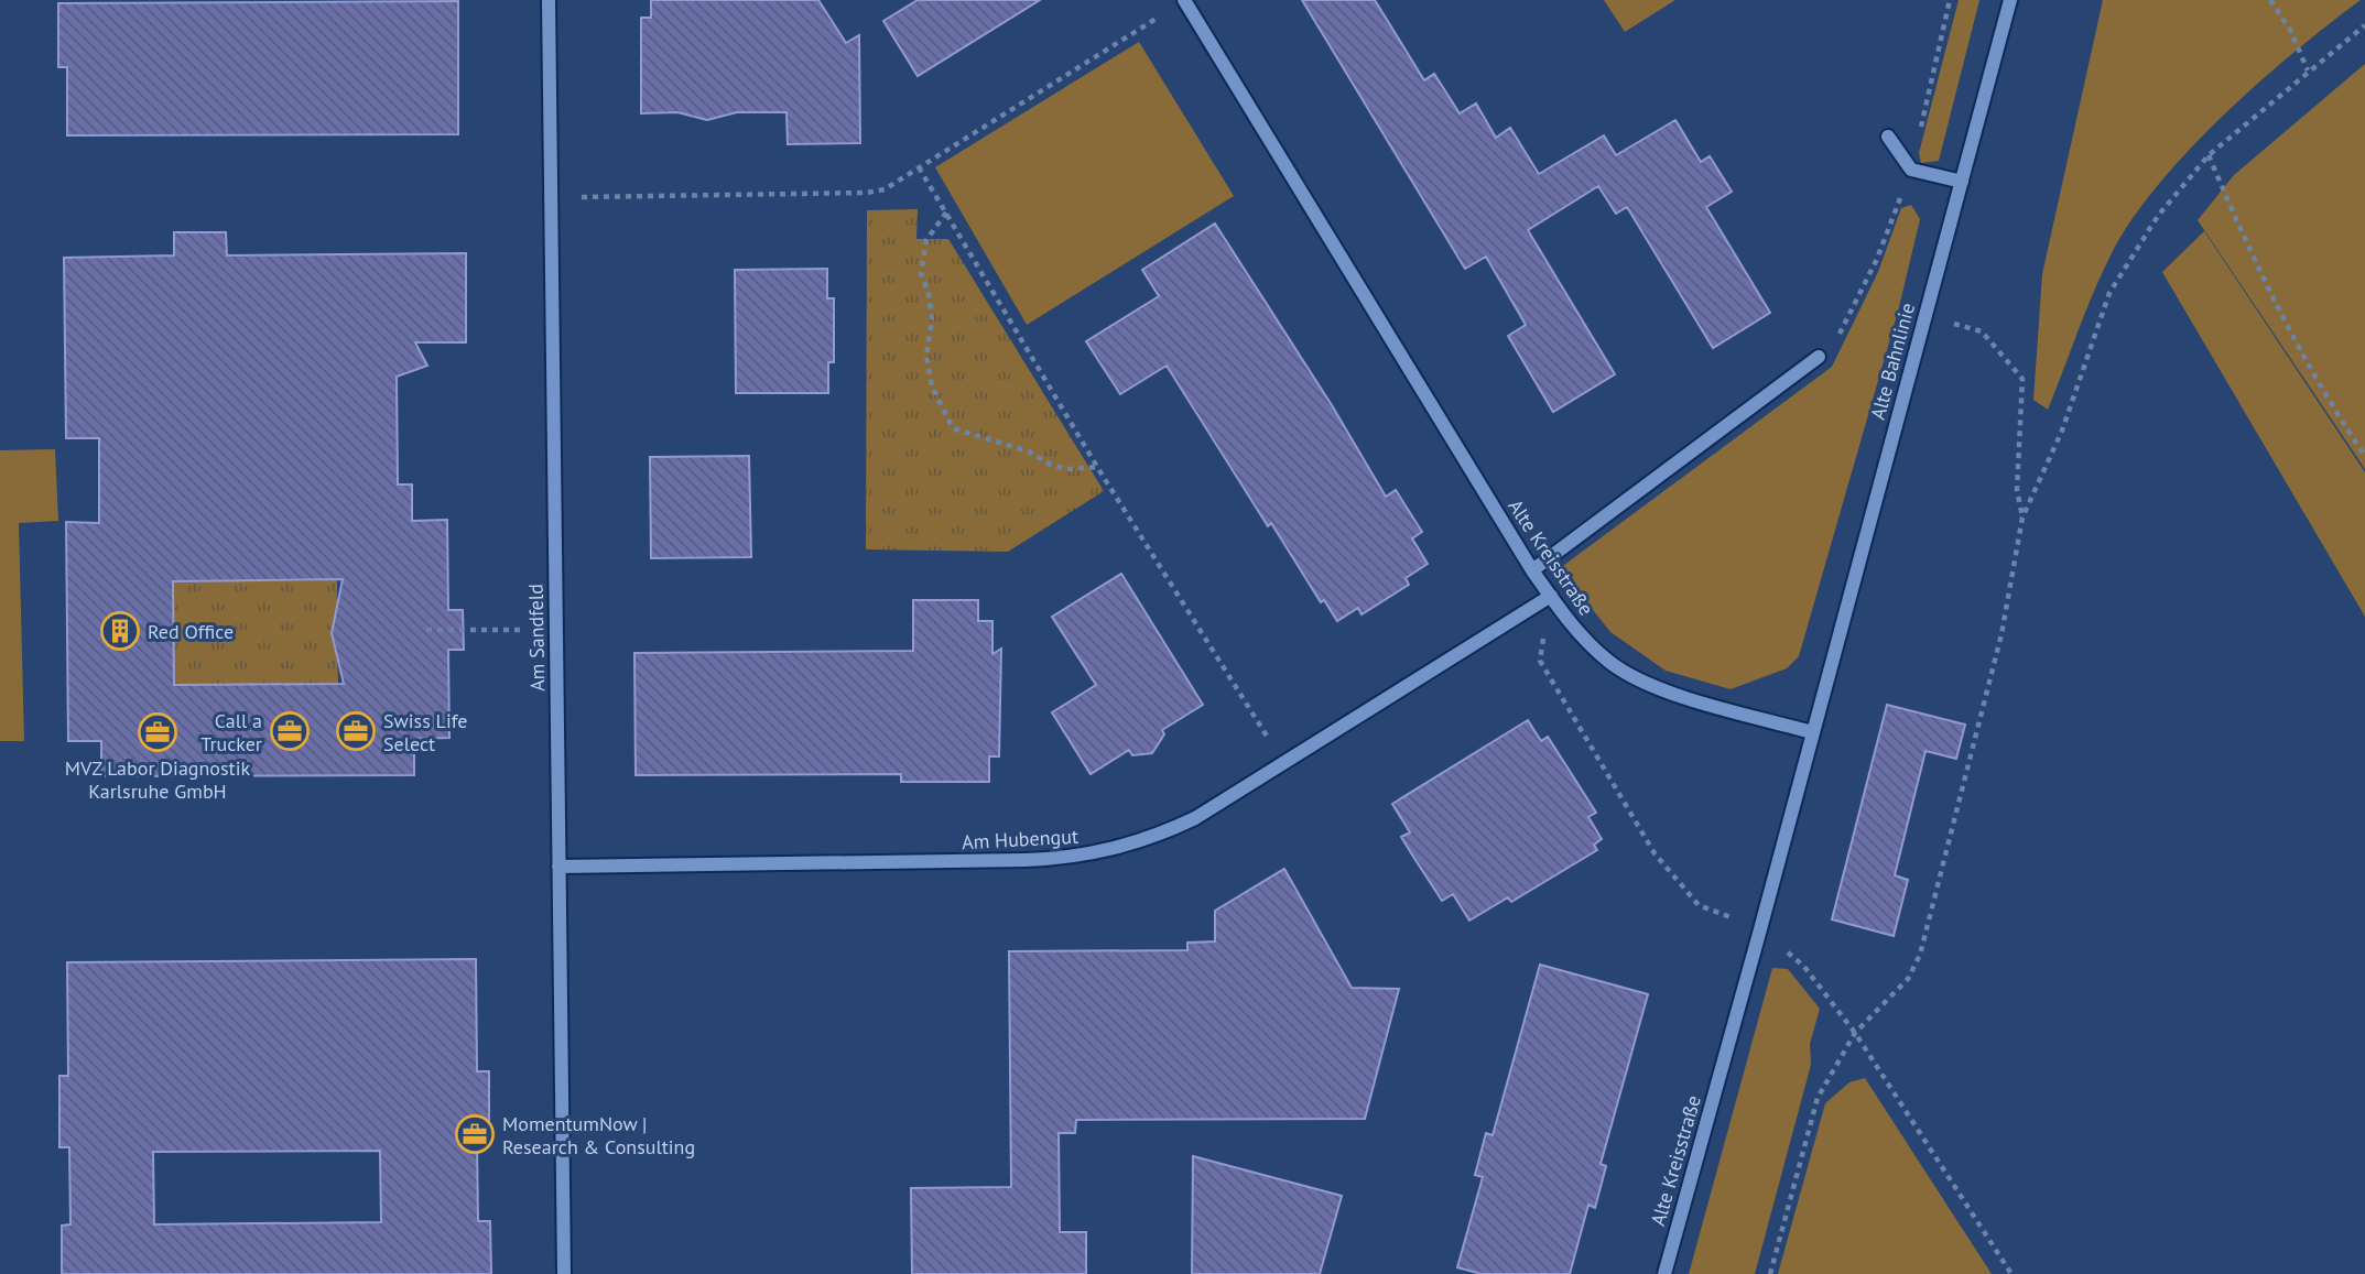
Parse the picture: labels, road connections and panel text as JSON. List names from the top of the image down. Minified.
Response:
{"streets":{"street":["Alte Bahnlinie","Alte Kreisstraße","Am Sandfeld","Am Hubengut"]},"crossings":[["Alte Bahnlinie","Alte Kreisstraße"],["Alte Kreisstraße","Am Hubengut"],["Am Sandfeld","Am Hubengut"]],"places":{"building":["Red Office"],"office":["Call a Trucker","Swiss Life Select","MVZ Labor Diagnostik Karlsruhe GmbH","MomentumNow | Research & Consulting"]}}
